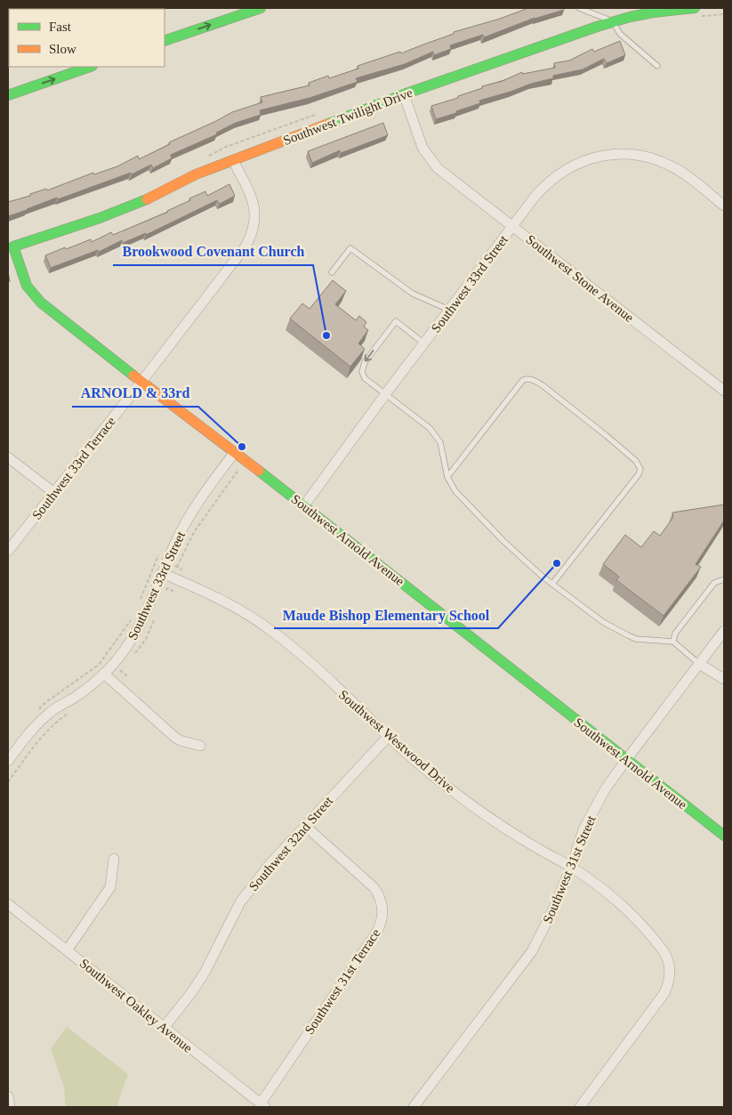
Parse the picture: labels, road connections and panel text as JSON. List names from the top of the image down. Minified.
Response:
{"streets":{"main road":["Southwest Twilight Drive","Southwest Arnold Avenue"],"street":["Southwest Stone Avenue","Southwest 33rd Street","Southwest 33rd Terrace","Southwest Westwood Drive","Southwest 32nd Street","Southwest 31st Street","Southwest 31st Terrace","Southwest Oakley Avenue"]},"crossings":[["Southwest Twilight Drive","Southwest Stone Avenue"],["Southwest Twilight Drive","Southwest 33rd Terrace"],["Southwest Twilight Drive","Southwest Arnold Avenue"],["Southwest Stone Avenue","Southwest 33rd Street"],["Southwest 33rd Street","Southwest Arnold Avenue"],["Southwest 33rd Street","Southwest Westwood Drive"],["Southwest 33rd Terrace","Southwest Arnold Avenue"],["Southwest Arnold Avenue","Southwest 31st Street"],["Southwest Westwood Drive","Southwest 32nd Street"],["Southwest Westwood Drive","Southwest 31st Street"],["Southwest 32nd Street","Southwest 31st Terrace"],["Southwest 32nd Street","Southwest Oakley Avenue"],["Southwest 31st Terrace","Southwest Oakley Avenue"]],"places":["Brookwood Covenant Church","ARNOLD & 33rd","Maude Bishop Elementary School"],"legend":["Fast","Slow"]}
